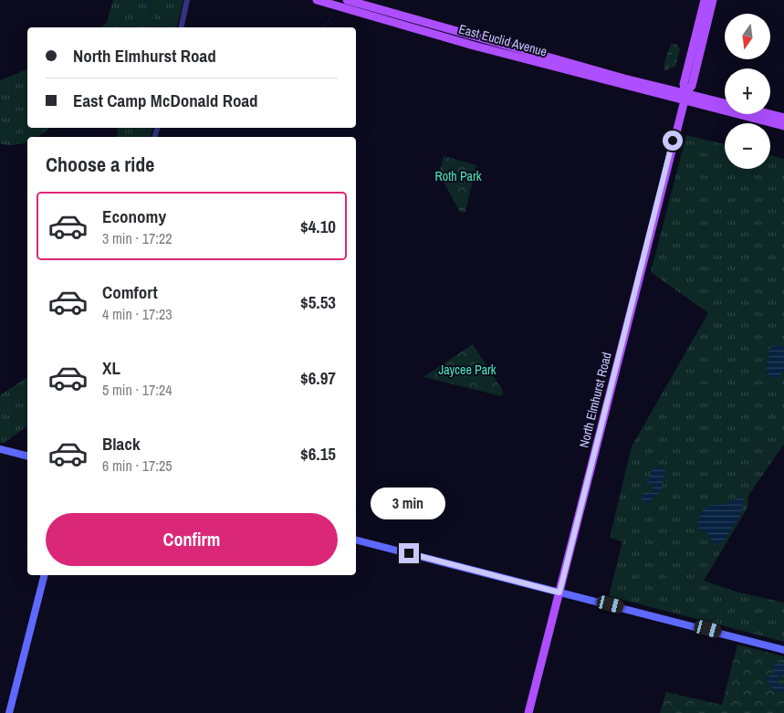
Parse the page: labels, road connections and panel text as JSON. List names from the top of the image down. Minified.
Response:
{"streets":{"main road":["East Euclid Avenue","North Elmhurst Road"]},"crossings":[["East Euclid Avenue","North Elmhurst Road"]],"parks":["Roth Park","Jaycee Park"],"north":"bottom","page":{"map_buttons":["+","−"],"banner":["North Elmhurst Road","East Camp McDonald Road"],"heading":"Choose a ride","list":[{"name":"Economy","note":"3 min · 17:22","value":"$4.10"},{"name":"Comfort","note":"4 min · 17:23","value":"$5.53"},{"name":"XL","note":"5 min · 17:24","value":"$6.97"},{"name":"Black","note":"6 min · 17:25","value":"$6.15"}],"bubble":"3 min","buttons":"Confirm"}}
